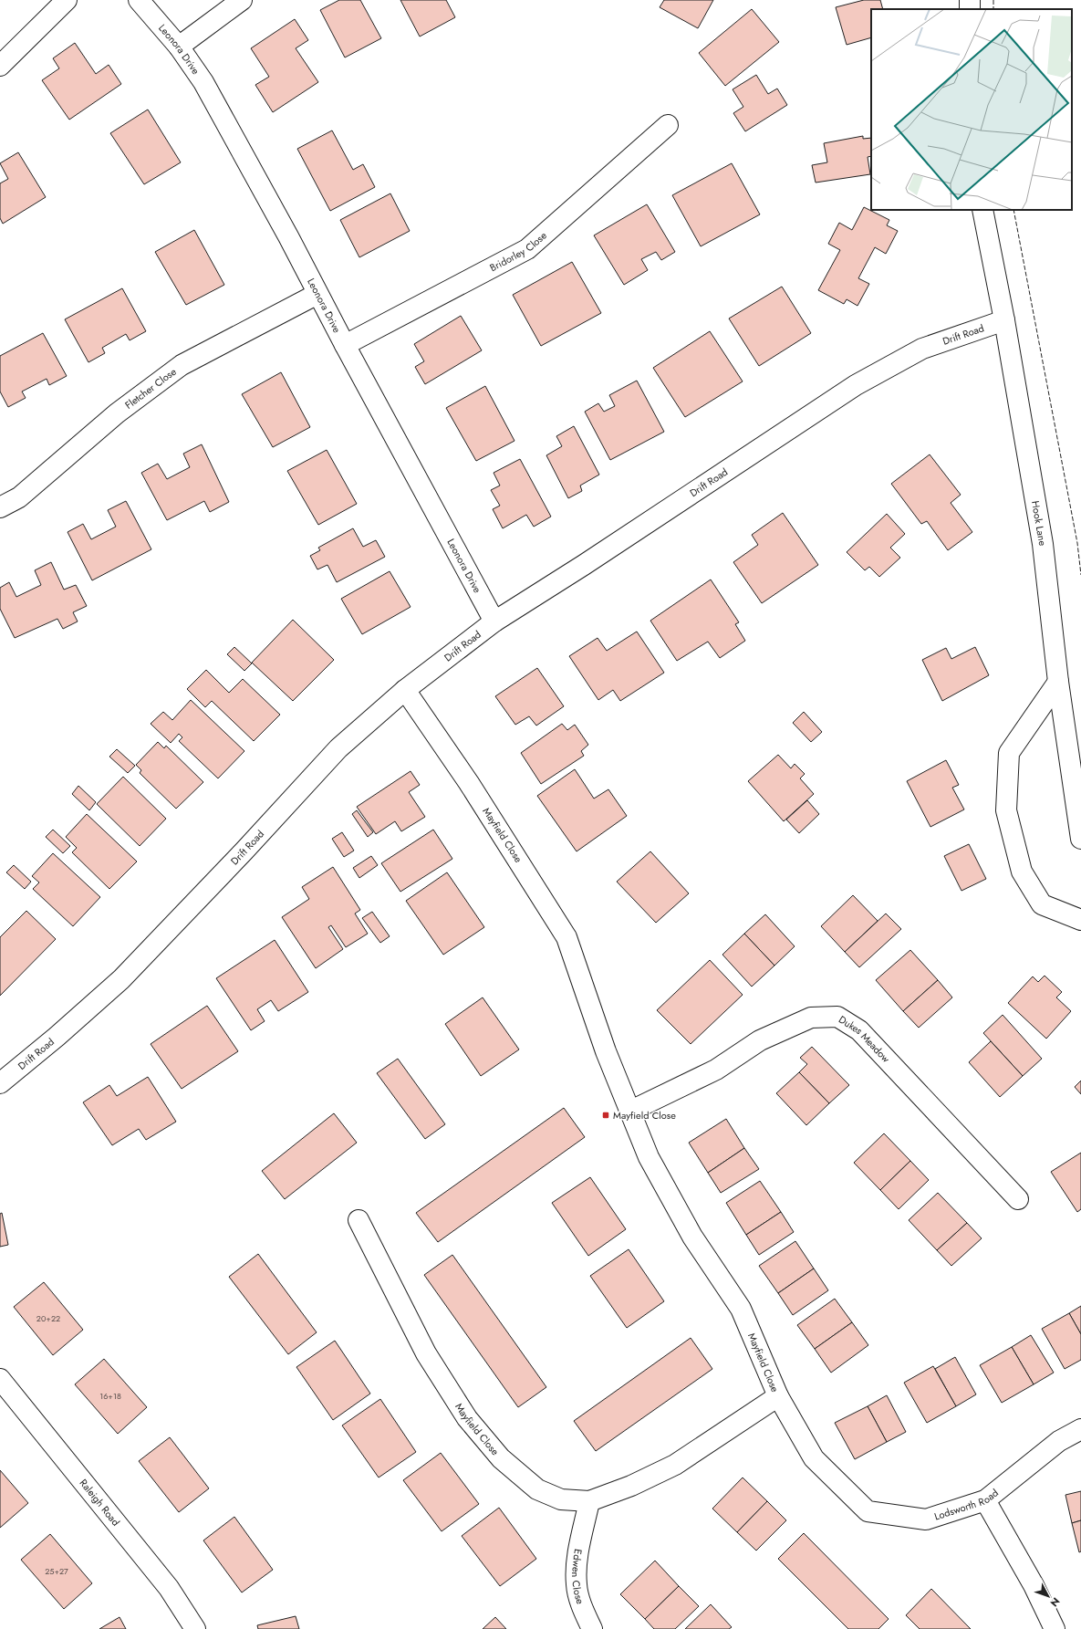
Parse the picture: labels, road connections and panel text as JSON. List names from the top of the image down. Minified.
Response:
{"streets":{"street":["Leonora Drive","Bridorley Close","Drift Road","Fletcher Close","Hook Lane","Mayfield Close","Dukes Meadow","Raleigh Road","Lodsworth Road","Edwen Close"]},"crossings":[["Leonora Drive","Bridorley Close"],["Leonora Drive","Drift Road"],["Leonora Drive","Fletcher Close"],["Drift Road","Hook Lane"],["Drift Road","Mayfield Close"],["Mayfield Close","Dukes Meadow"],["Mayfield Close","Lodsworth Road"],["Mayfield Close","Edwen Close"]],"places":{"transit":["Mayfield Close"]},"house_numbers":["20+22","16+18","25+27"],"north":"bottom right"}
